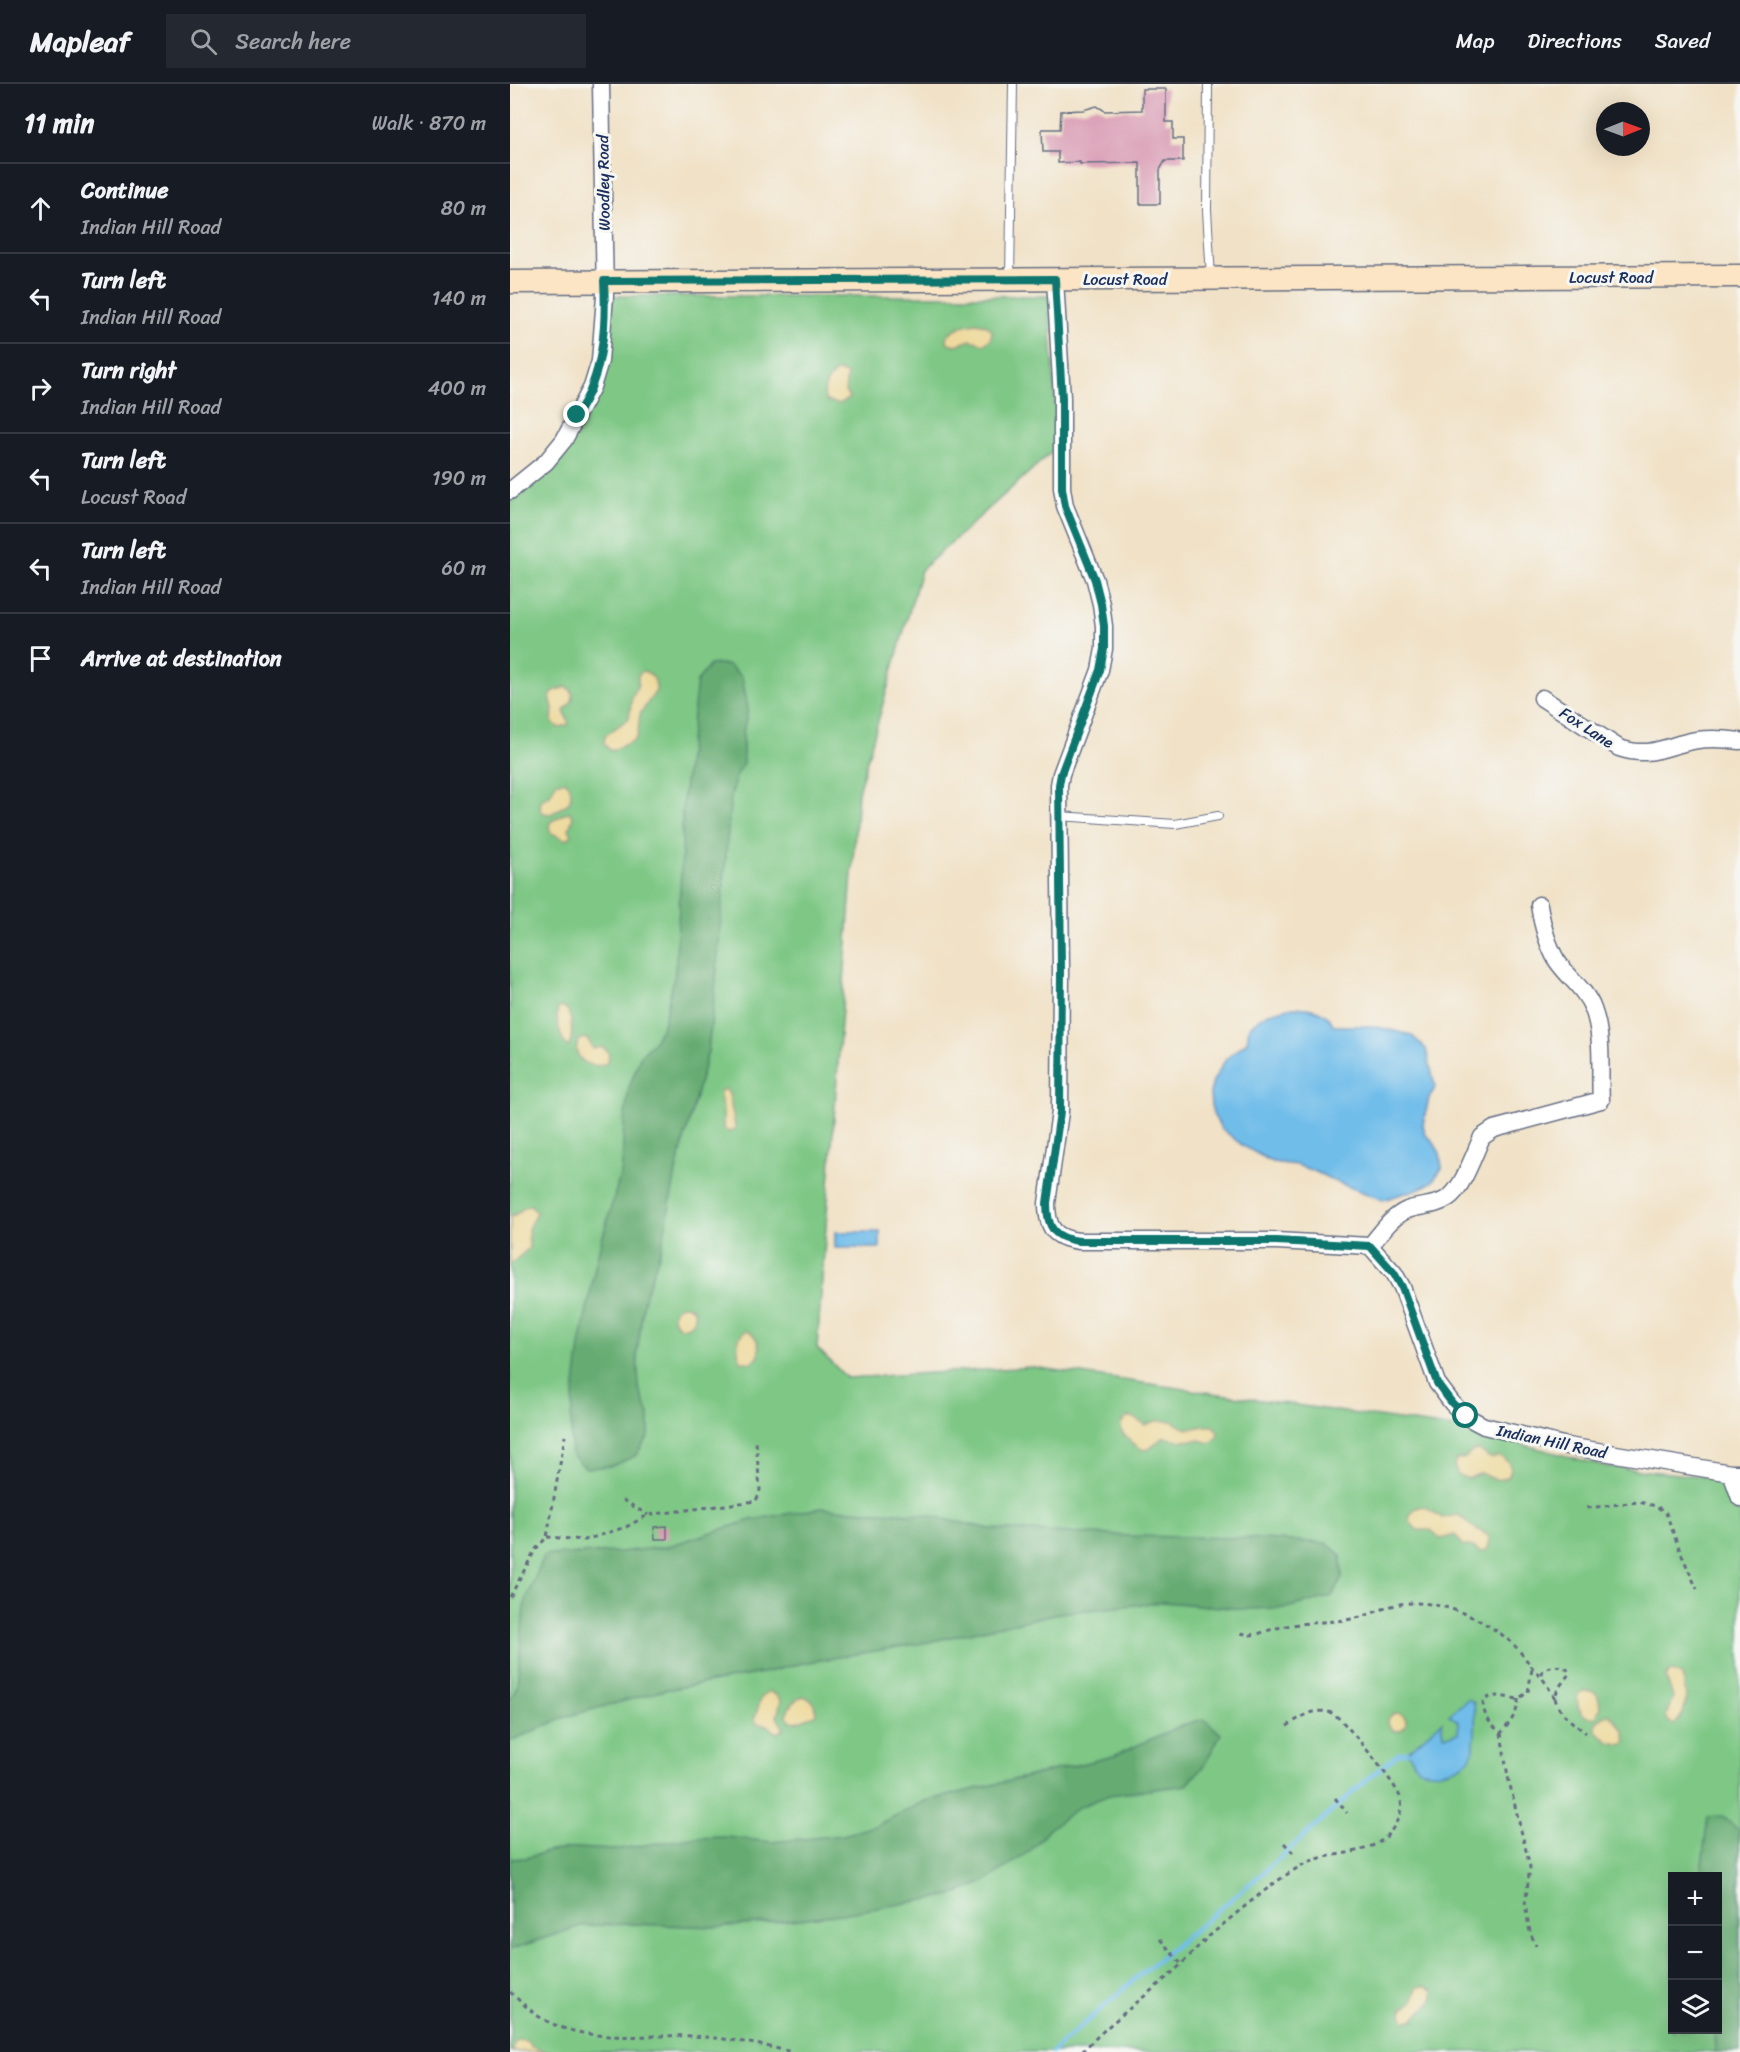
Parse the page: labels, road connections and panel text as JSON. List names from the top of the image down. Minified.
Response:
{"streets":{"street":["Woodley Road","Locust Road","Fox Lane","Indian Hill Road"]},"crossings":[["Woodley Road","Locust Road"]],"north":"right","page":{"header":"Mapleaf","search":"Search here","nav":["Map","Directions","Saved"],"heading":["11 min","Walk · 870 m"],"list":[["Continue","Indian Hill Road","80 m"],["Turn left","Indian Hill Road","140 m"],["Turn right","Indian Hill Road","400 m"],["Turn left","Locust Road","190 m"],["Turn left","Indian Hill Road","60 m"],"Arrive at destination"],"map_buttons":["+","−"]}}
